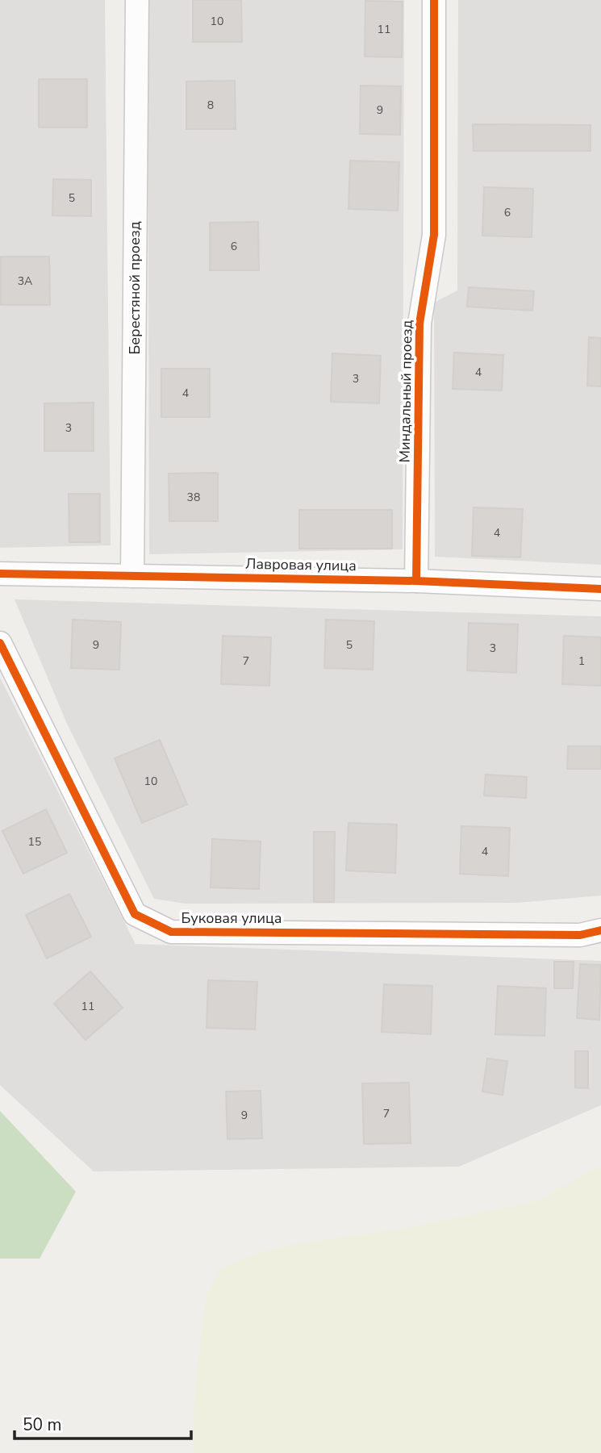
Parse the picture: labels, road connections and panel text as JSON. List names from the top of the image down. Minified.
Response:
{"streets":{"street":["Берестяной проезд","Миндальный проезд","Лавровая улица","Буковая улица"]},"crossings":[["Берестяной проезд","Лавровая улица"],["Миндальный проезд","Лавровая улица"]],"house_numbers":["10","11","8","9","5","6","6","3А","4","3","4","3","38","4","9","5","3","7","1","10","15","4","11","7","9"],"scale_bar":"50 m"}
